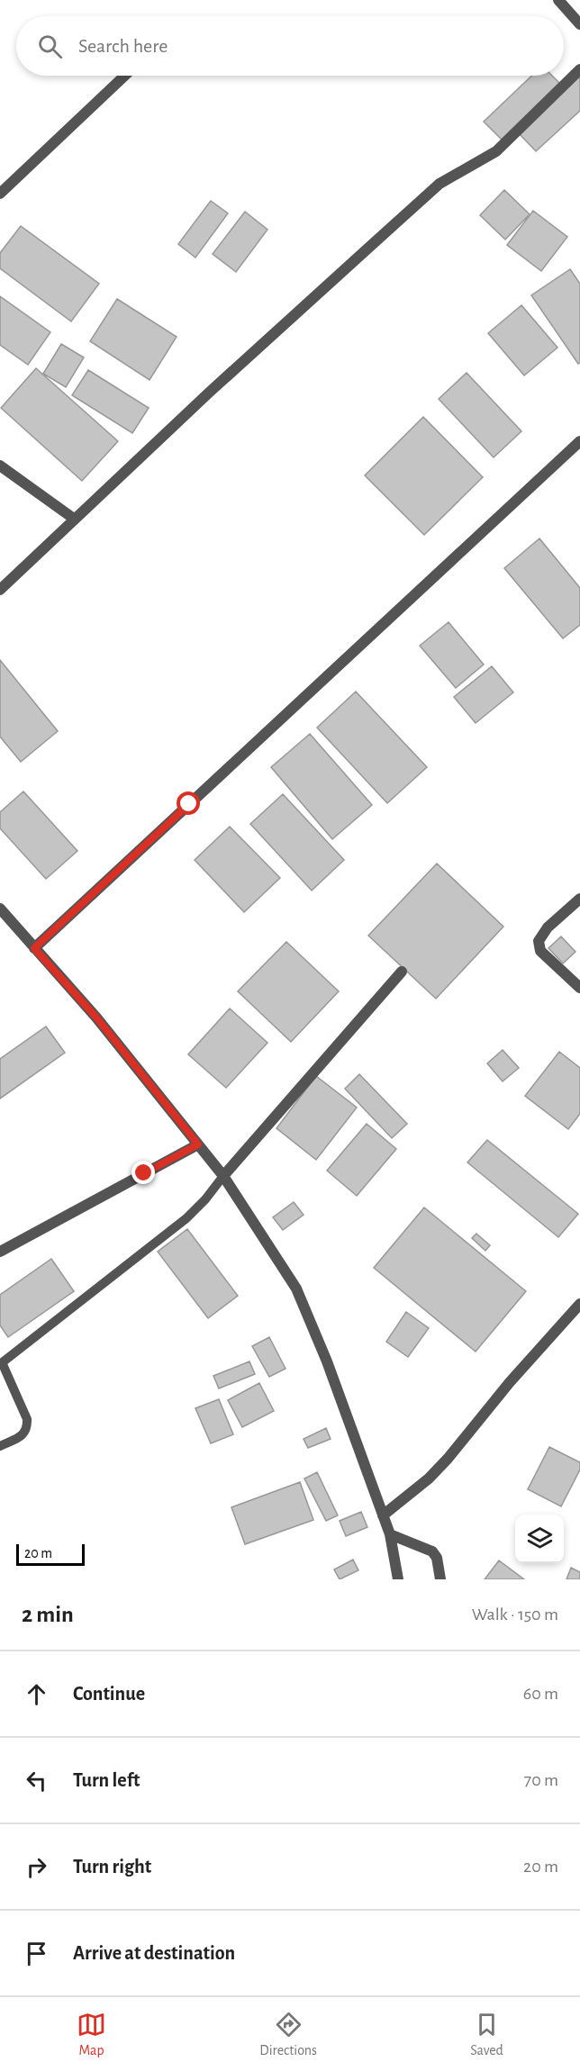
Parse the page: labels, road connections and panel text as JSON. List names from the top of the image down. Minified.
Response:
{"scale_bar":"20 m","page":{"search":"Search here","scale":"20 m","heading":["2 min","Walk · 150 m"],"list":[["Continue","60 m"],["Turn left","70 m"],["Turn right","20 m"],"Arrive at destination"],"nav":["Map","Directions","Saved"]}}
